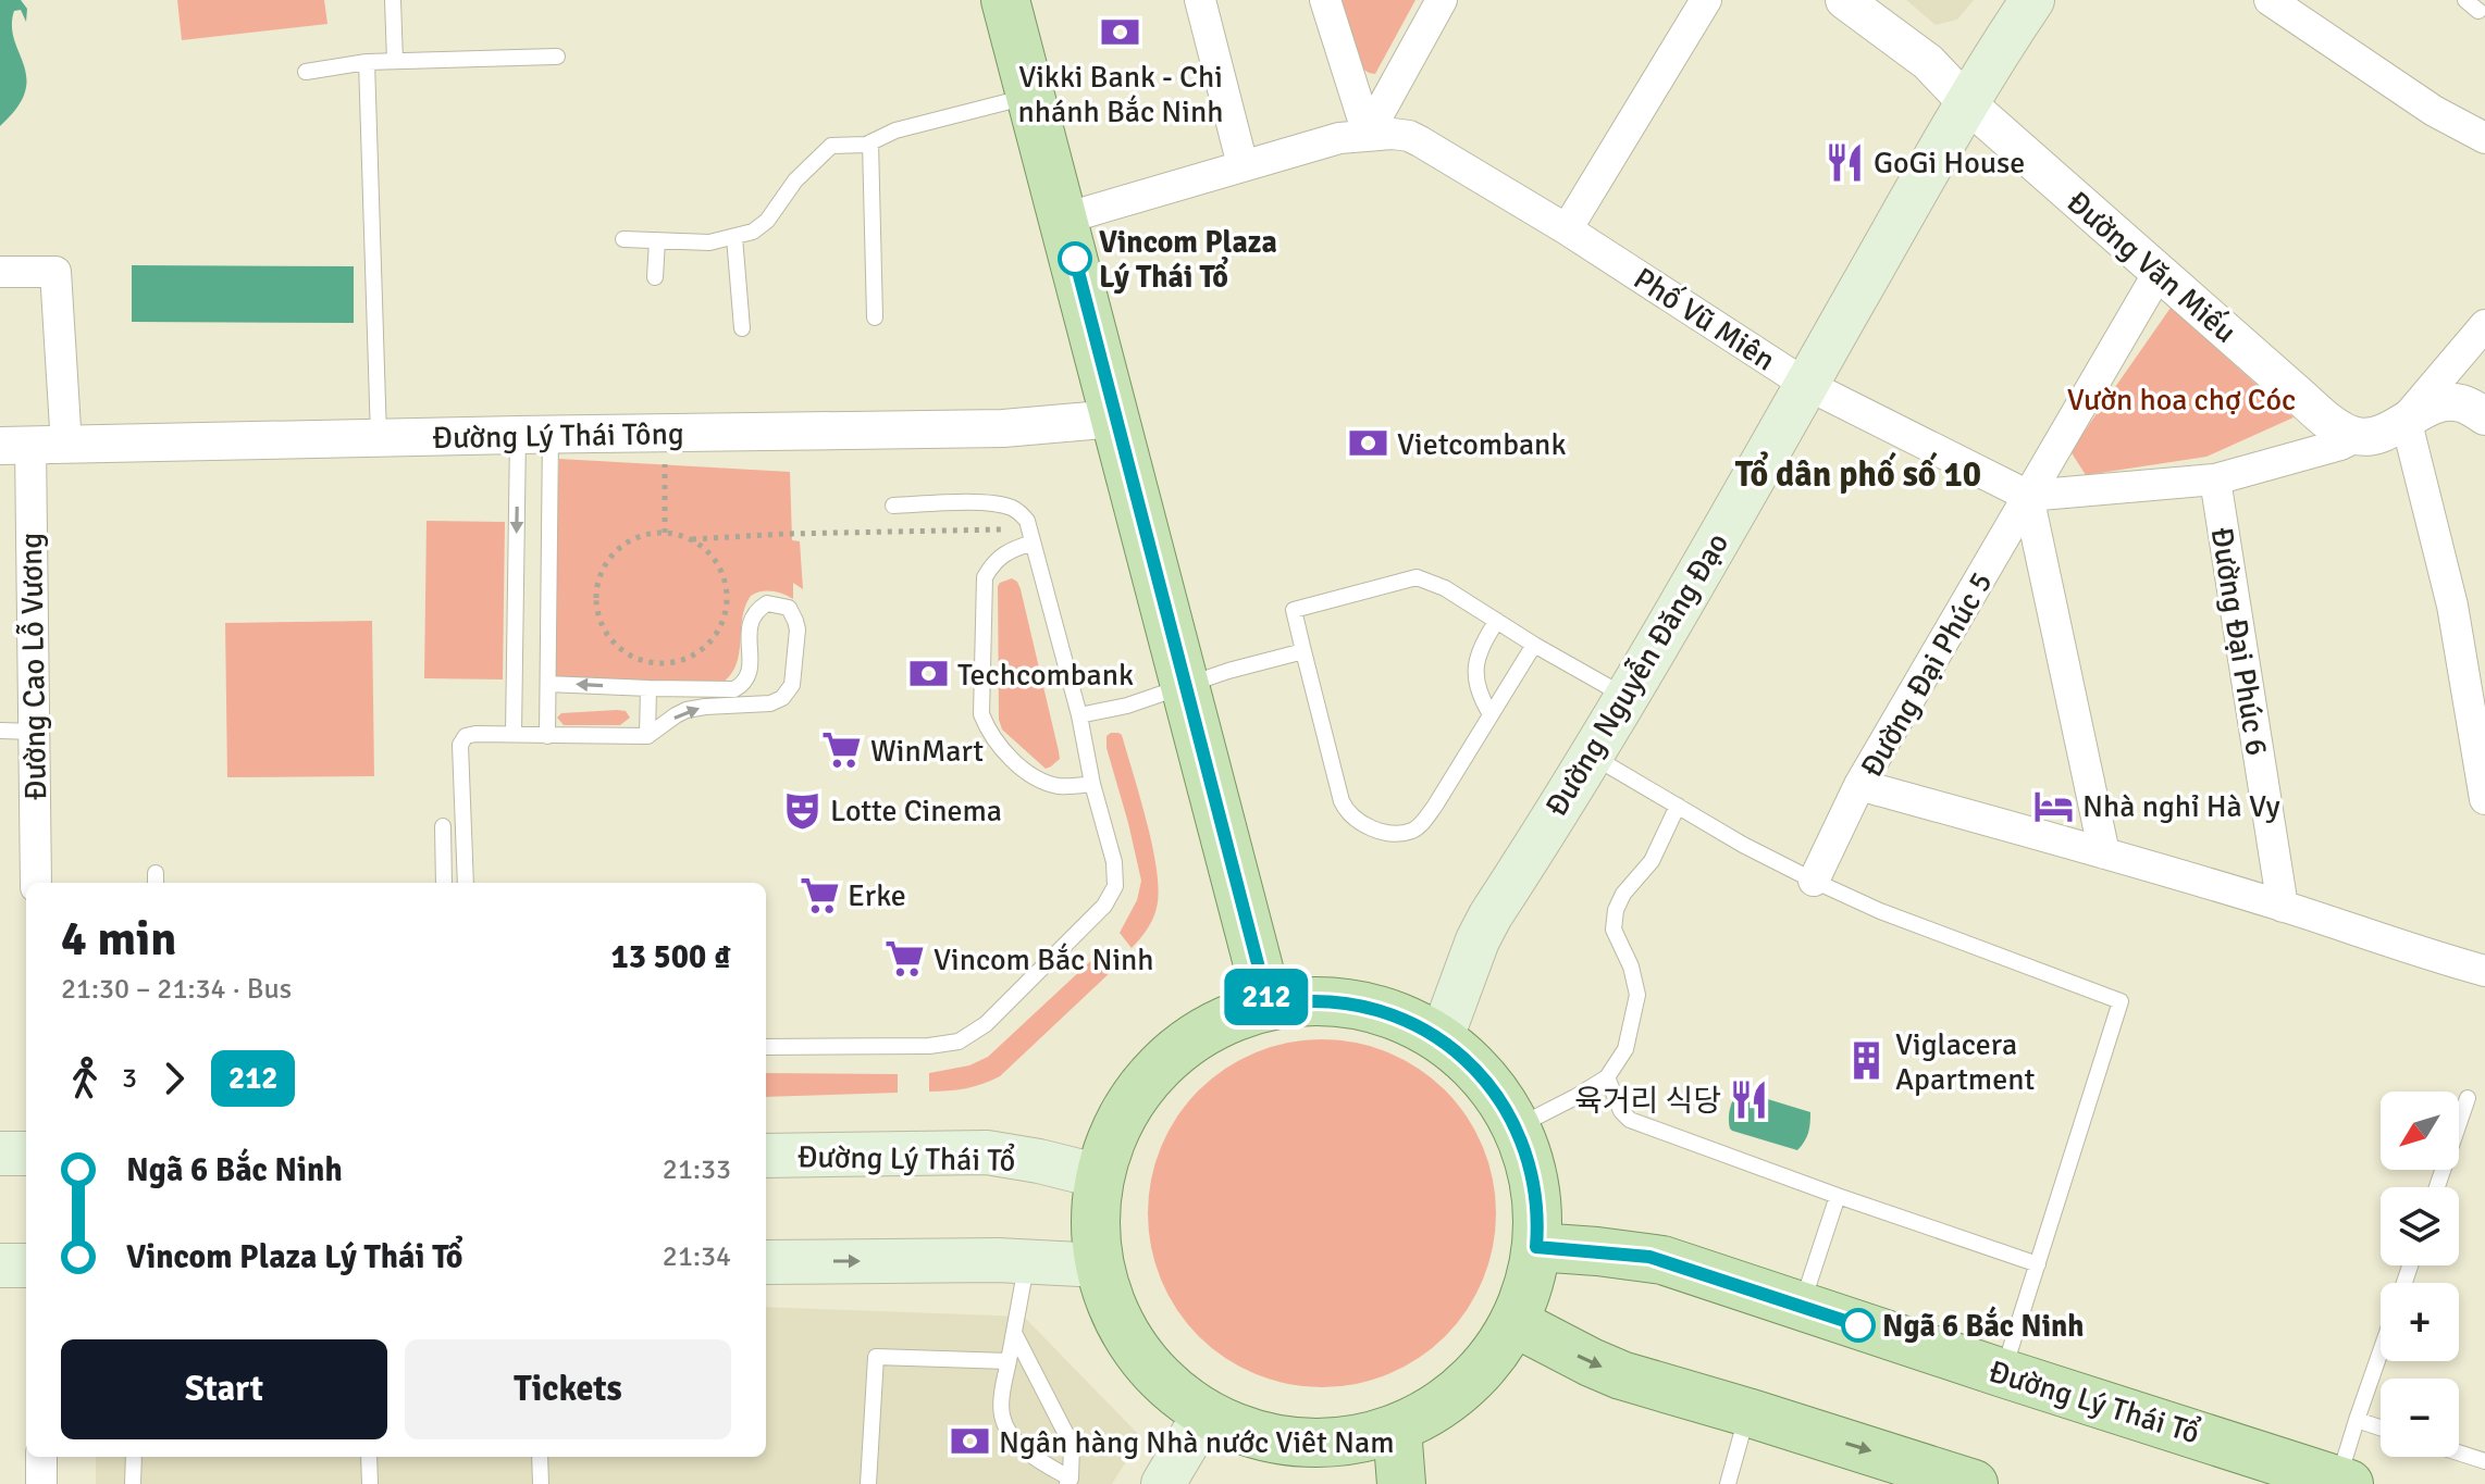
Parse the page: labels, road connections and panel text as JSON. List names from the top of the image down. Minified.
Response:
{"streets":{"main road":["Đường Nguyễn Đăng Đạo","Đường Lý Thái Tổ"],"street":["Đường Văn Miếu","Phố Vũ Miên","Đường Lý Thái Tông","Đường Đại Phúc 6","Đường Cao Lỗ Vương","Đường Đại Phúc 5"]},"crossings":[["Đường Văn Miếu","Đường Nguyễn Đăng Đạo"],["Đường Văn Miếu","Đường Đại Phúc 5"],["Phố Vũ Miên","Đường Nguyễn Đăng Đạo"],["Phố Vũ Miên","Đường Đại Phúc 5"],["Đường Lý Thái Tông","Đường Cao Lỗ Vương"],["Đường Đại Phúc 6","Đường Đại Phúc 5"]],"districts":["Tổ dân phố số 10"],"parks":["Vườn hoa chợ Cóc"],"places":{"bank":["Vikki Bank - Chi nhánh Bắc Ninh","Vietcombank","Techcombank","Ngân hàng Nhà nước Viêt Nam"],"restaurant":["GoGi House","육거리 식당"],"other":["Vincom Plaza Lý Thái Tổ","Ngã 6 Bắc Ninh"],"supermarket":["WinMart","Erke","Vincom Bắc Ninh"],"hotel":["Nhà nghỉ Hà Vy"],"theatre":["Lotte Cinema"],"building":["Viglacera Apartment"]},"lines":["bus line 212"],"north":"bottom left","page":{"on_map":"212","heading":["4 min","21:30 – 21:34 · Bus","13 500 ₫"],"legs":["3","212"],"map_buttons":["+","−"],"list":[{"name":"Ngã 6 Bắc Ninh","value":"21:33"},{"name":"Vincom Plaza Lý Thái Tổ","value":"21:34"}],"buttons":["Start","Tickets"]}}
